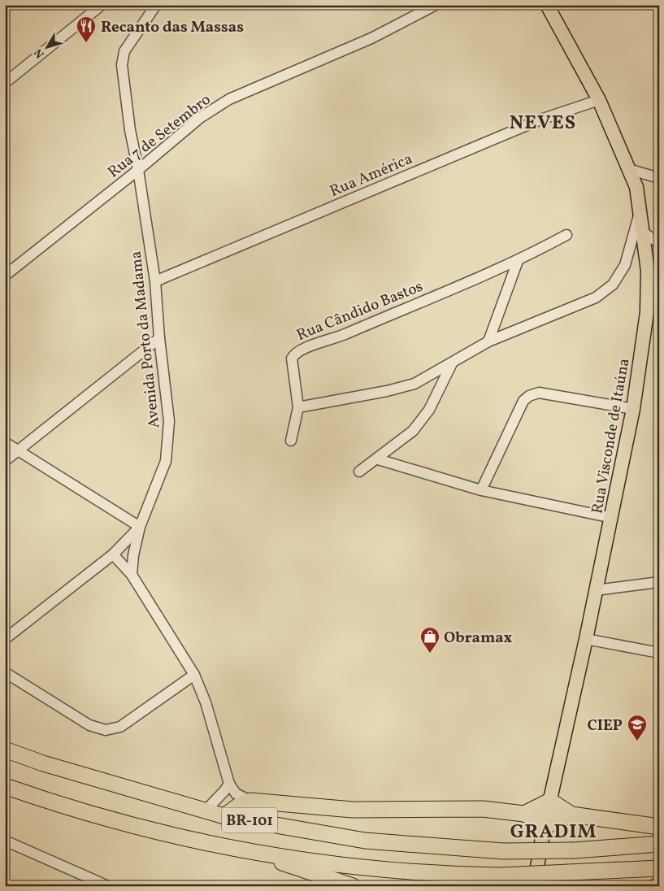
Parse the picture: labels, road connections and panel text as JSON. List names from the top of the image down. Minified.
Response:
{"streets":{"highway":["BR-101"],"main road":["Rua Visconde de Itaúna"],"street":["Rua 7 de Setembro","Rua América","Rua Cândido Bastos","Avenida Porto da Madama"]},"crossings":[["Rua 7 de Setembro","Avenida Porto da Madama"],["Rua América","Avenida Porto da Madama"],["Rua América","Rua Visconde de Itaúna"]],"districts":["NEVES","GRADIM"],"places":{"restaurant":["Recanto das Massas"],"shop":["Obramax"],"school or university":["CIEP"]},"north":"bottom left"}
